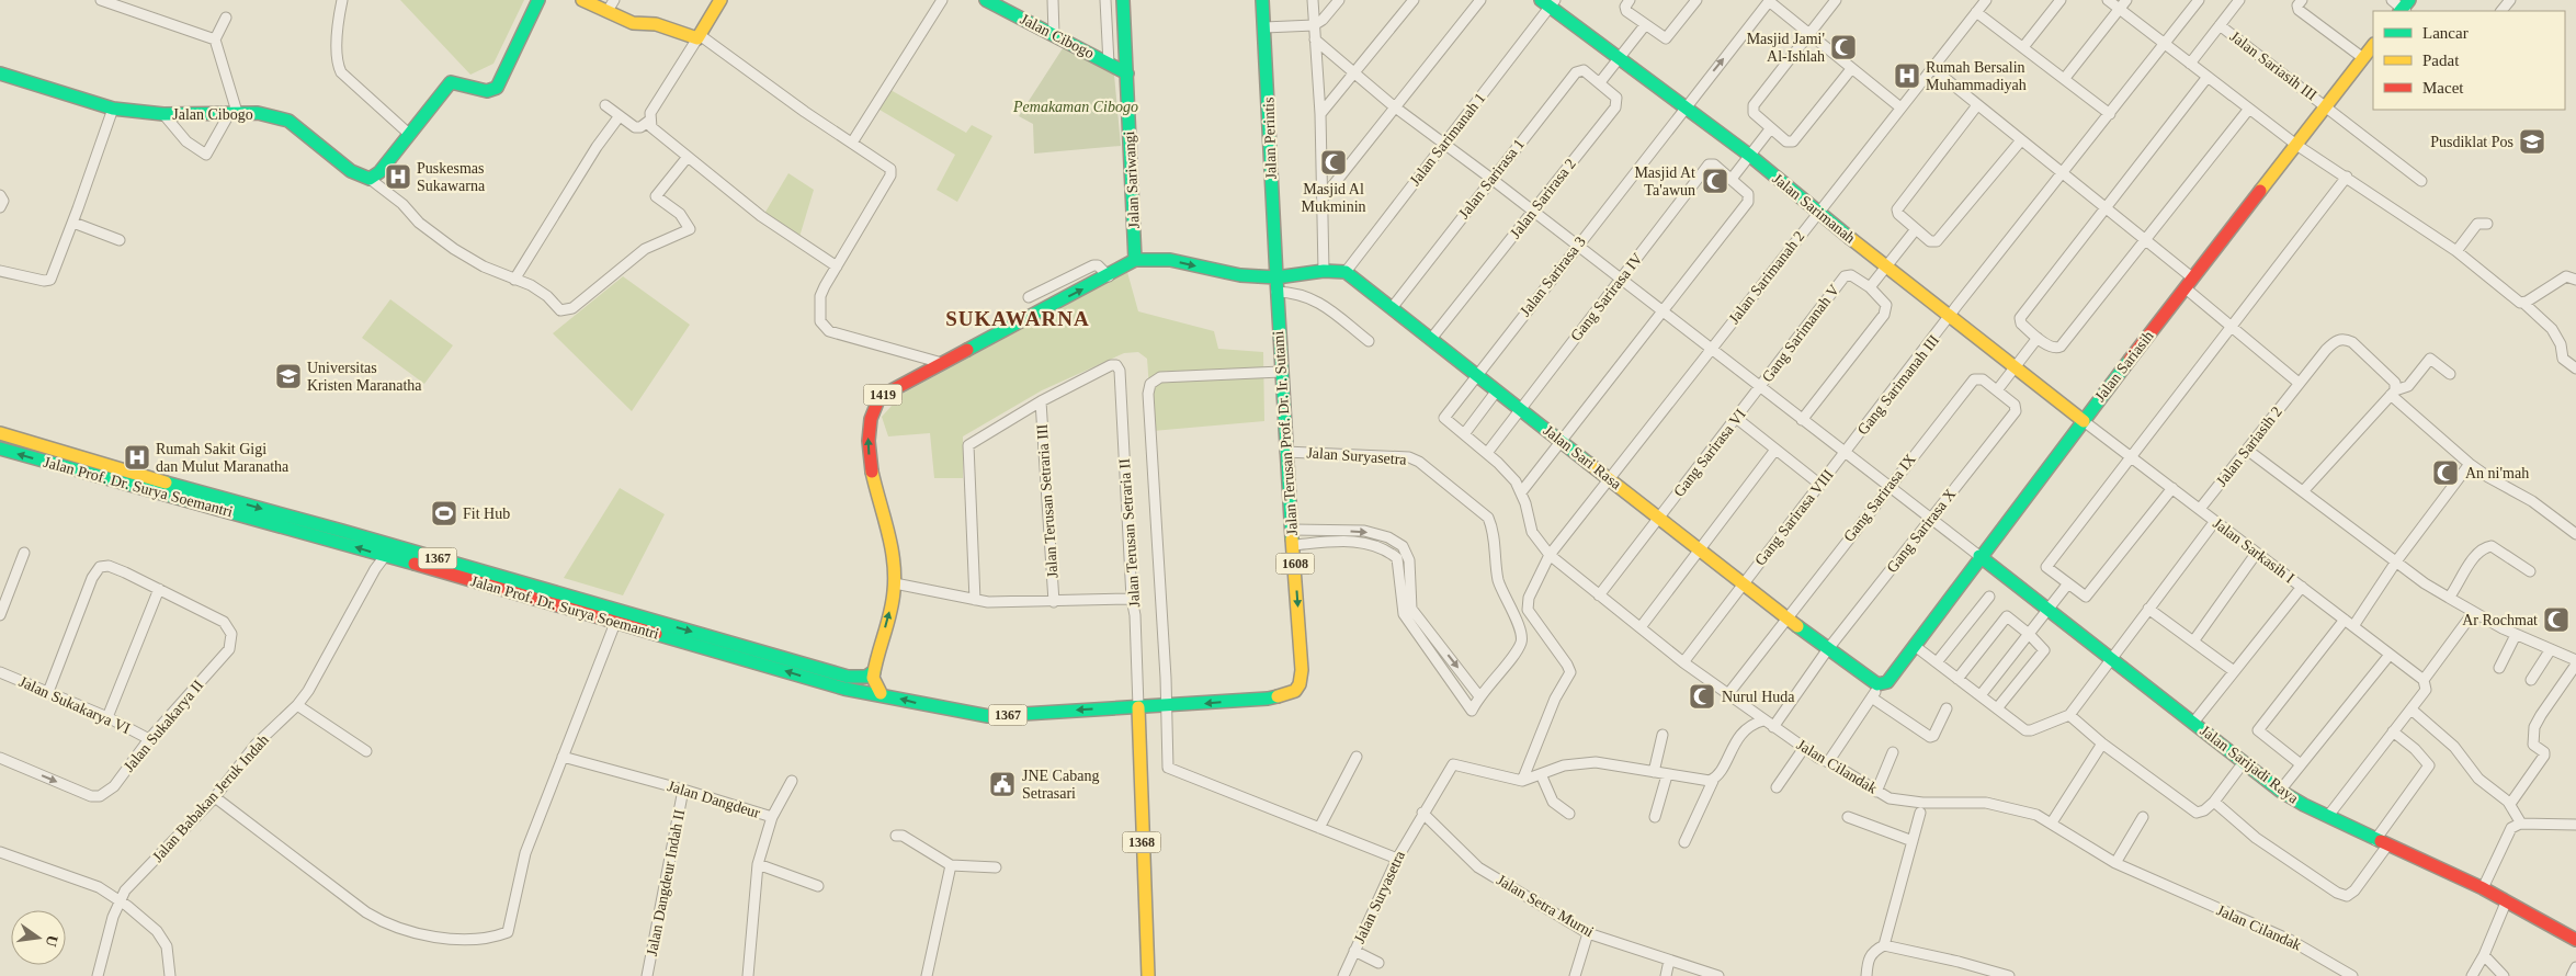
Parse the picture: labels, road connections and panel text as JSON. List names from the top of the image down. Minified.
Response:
{"streets":{"main road":["Jalan Cibogo","Jalan Perintis","Jalan Sariwangi","Jalan Sarimanah","Jalan Sariasih","1419","Jalan Terusan Prof. Dr. Ir. Sutami","Jalan Sari Rasa","Jalan Prof. Dr. Surya Soemantri","1367","1608","Jalan Sarijadi Raya","1368"],"street":["Jalan Sariasih III","Jalan Sarimanah 1","Jalan Sarirasa 1","Jalan Sarirasa 2","Jalan Sarirasa 3","Jalan Sarimanah 2","Gang Sarirasa IV","Gang Sarimanah V","Gang Sarimanah III","Jalan Sariasih 2","Gang Sarirasa VI","Jalan Suryasetra","Gang Sarirasa IX","Jalan Terusan Setraria III","Gang Sarirasa VIII","Gang Sarirasa X","Jalan Terusan Setraria II","Jalan Sarkasih I","Jalan Sukakarya VI","Jalan Sukakarya II","Jalan Cilandak","Jalan Babakan Jeruk Indah","Jalan Dangdeur","Jalan Dangdeur Indah II","Jalan Setra Murni"]},"crossings":[["Jalan Cibogo","Jalan Sariwangi"],["Jalan Sariasih III","Jalan Sariasih"],["Jalan Perintis","Jalan Terusan Prof. Dr. Ir. Sutami"],["Jalan Sarimanah 1","Jalan Sarimanah"],["Jalan Sarimanah 1","Jalan Sari Rasa"],["Jalan Sarirasa 1","Jalan Sarirasa 2"],["Jalan Sarirasa 1","Jalan Sari Rasa"],["Jalan Sariwangi","1419"],["Jalan Sarirasa 2","Jalan Sari Rasa"],["Jalan Sarimanah","Jalan Sarirasa 3"],["Jalan Sarimanah","Jalan Sarimanah 2"],["Jalan Sarimanah","Jalan Sariasih"],["Jalan Sarimanah","Gang Sarimanah III"],["Jalan Sarimanah","Jalan Sarkasih I"],["Jalan Sarirasa 3","Jalan Sari Rasa"],["Jalan Sarirasa 3","Jalan Cilandak"],["Jalan Sarimanah 2","Jalan Suryasetra"],["Jalan Sarimanah 2","Jalan Sari Rasa"],["Jalan Sarimanah 2","Jalan Cilandak"],["Gang Sarirasa IV","Jalan Sari Rasa"],["Gang Sarirasa IV","Jalan Cilandak"],["Gang Sarimanah V","Gang Sarirasa VI"],["Jalan Sariasih","Jalan Sari Rasa"],["Jalan Sariasih","Jalan Sarkasih I"],["Jalan Sariasih","Jalan Sarijadi Raya"],["Gang Sarimanah III","Gang Sarirasa VIII"],["1419","Jalan Prof. Dr. Surya Soemantri"],["Jalan Terusan Prof. Dr. Ir. Sutami","Jalan Suryasetra"],["Jalan Terusan Prof. Dr. Ir. Sutami","Jalan Prof. Dr. Surya Soemantri"],["Jalan Terusan Prof. Dr. Ir. Sutami","1368"],["Jalan Sariasih 2","Jalan Sarkasih I"],["Gang Sarirasa VI","Jalan Sari Rasa"],["Gang Sarirasa VI","Jalan Cilandak"],["Jalan Suryasetra","Jalan Setra Murni"],["Jalan Sari Rasa","Gang Sarirasa IX"],["Jalan Sari Rasa","Gang Sarirasa VIII"],["Jalan Sari Rasa","Gang Sarirasa X"],["Jalan Prof. Dr. Surya Soemantri","Jalan Babakan Jeruk Indah"],["Jalan Prof. Dr. Surya Soemantri","1368"],["Gang Sarirasa IX","Gang Sarirasa X"],["Gang Sarirasa IX","Jalan Cilandak"],["Jalan Terusan Setraria III","Jalan Terusan Setraria II"],["Gang Sarirasa VIII","Jalan Cilandak"],["Gang Sarirasa X","Jalan Cilandak"],["Jalan Sukakarya VI","Jalan Sukakarya II"],["Jalan Dangdeur","Jalan Dangdeur Indah II"]],"one_way":["Jalan Sukakarya II"],"districts":["SUKAWARNA"],"parks":["Pemakaman Cibogo"],"places":{"mosque":["Masjid Jami' Al-Ishlah","Masjid Al Mukminin","Masjid At Ta'awun","An ni'mah","Ar Rochmat","Nurul Huda"],"hospital":["Rumah Bersalin Muhammadiyah","Puskesmas Sukawarna","Rumah Sakit Gigi dan Mulut Maranatha"],"school or university":["Pusdiklat Pos","Universitas Kristen Maranatha"],"sports":["Fit Hub"],"public building":["JNE Cabang Setrasari"]},"legend":["Lancar","Padat","Macet"],"north":"right"}
